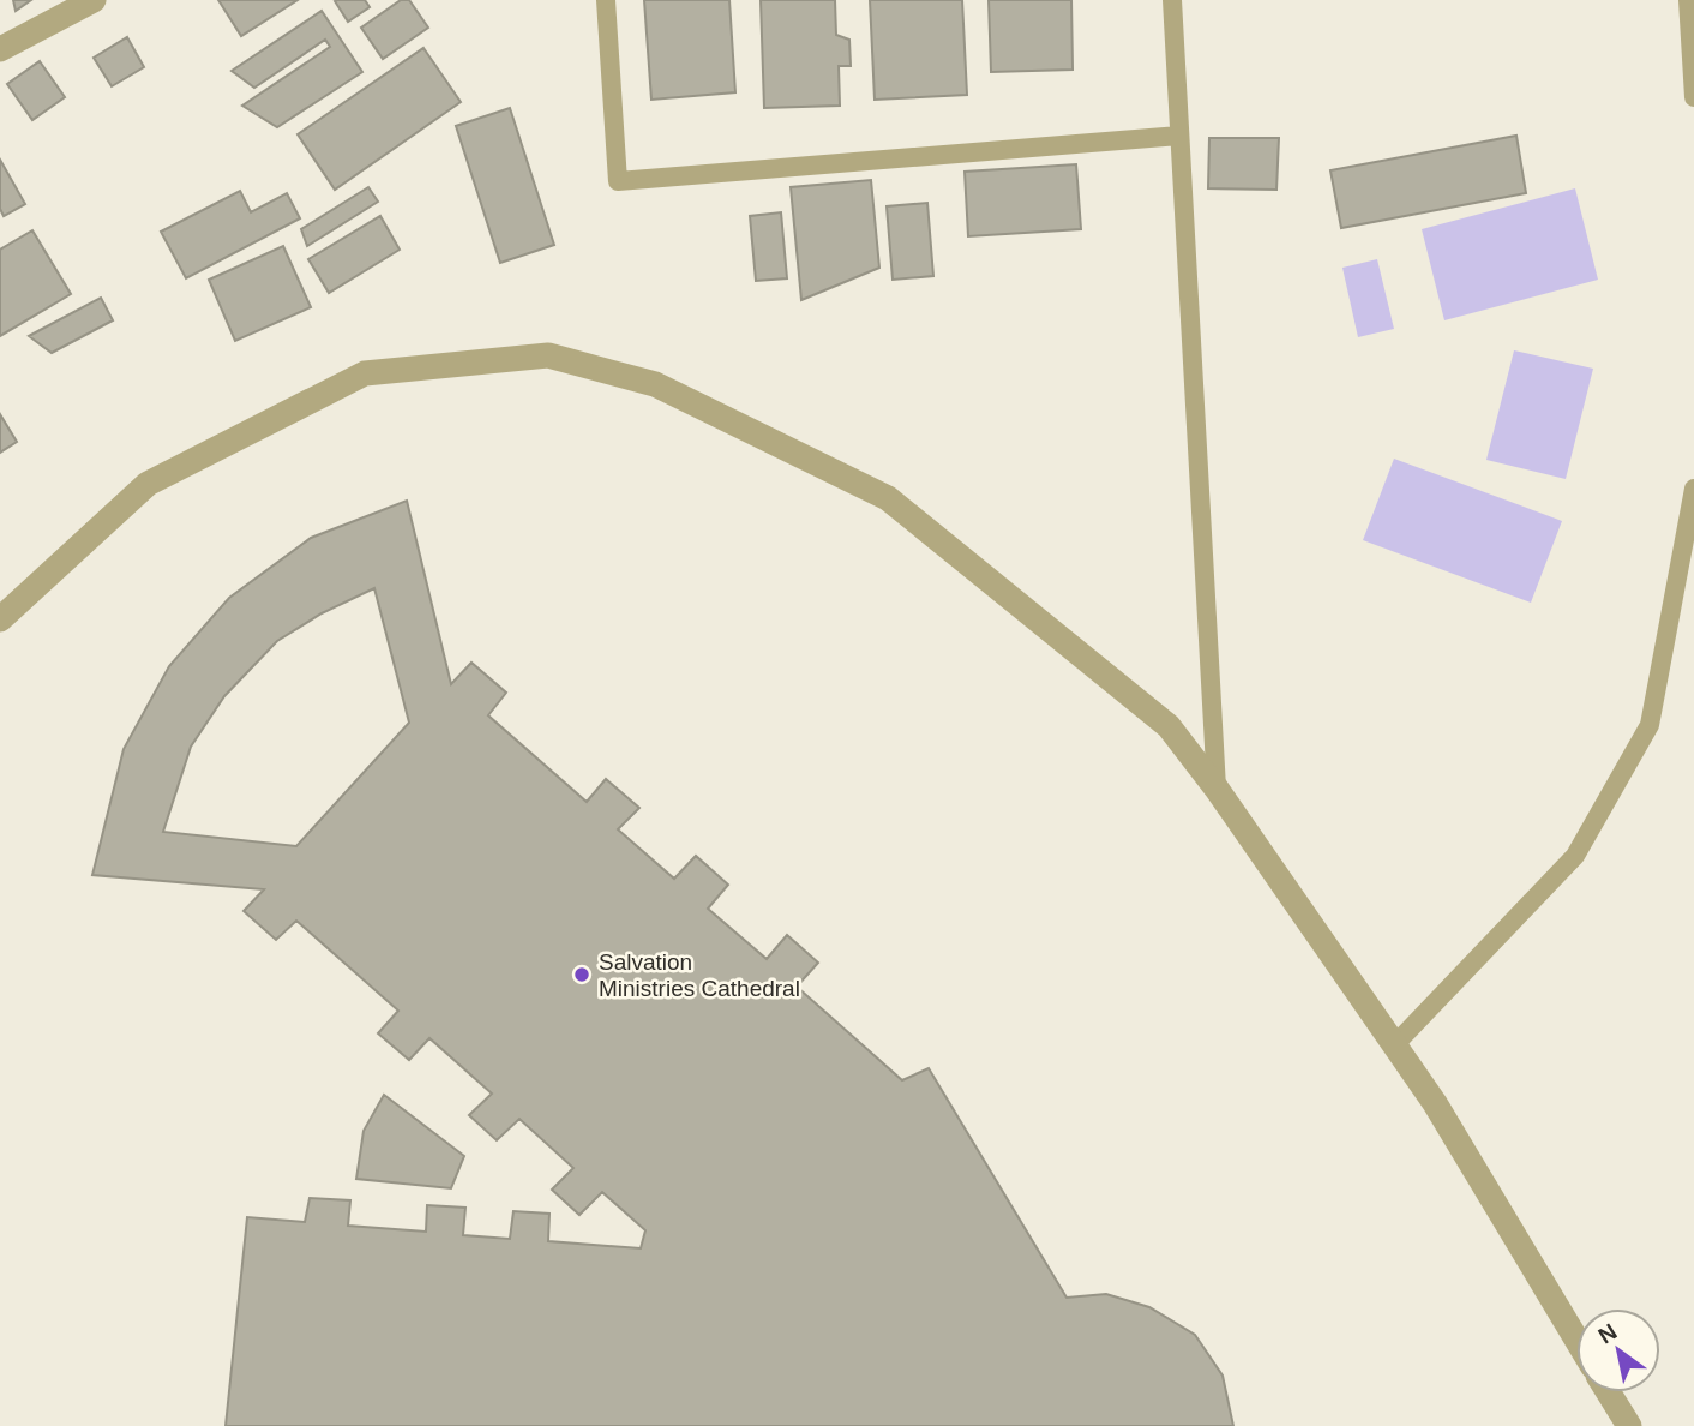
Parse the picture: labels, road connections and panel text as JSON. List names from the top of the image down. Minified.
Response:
{"places":["Salvation Ministries Cathedral"],"north":"top left"}
